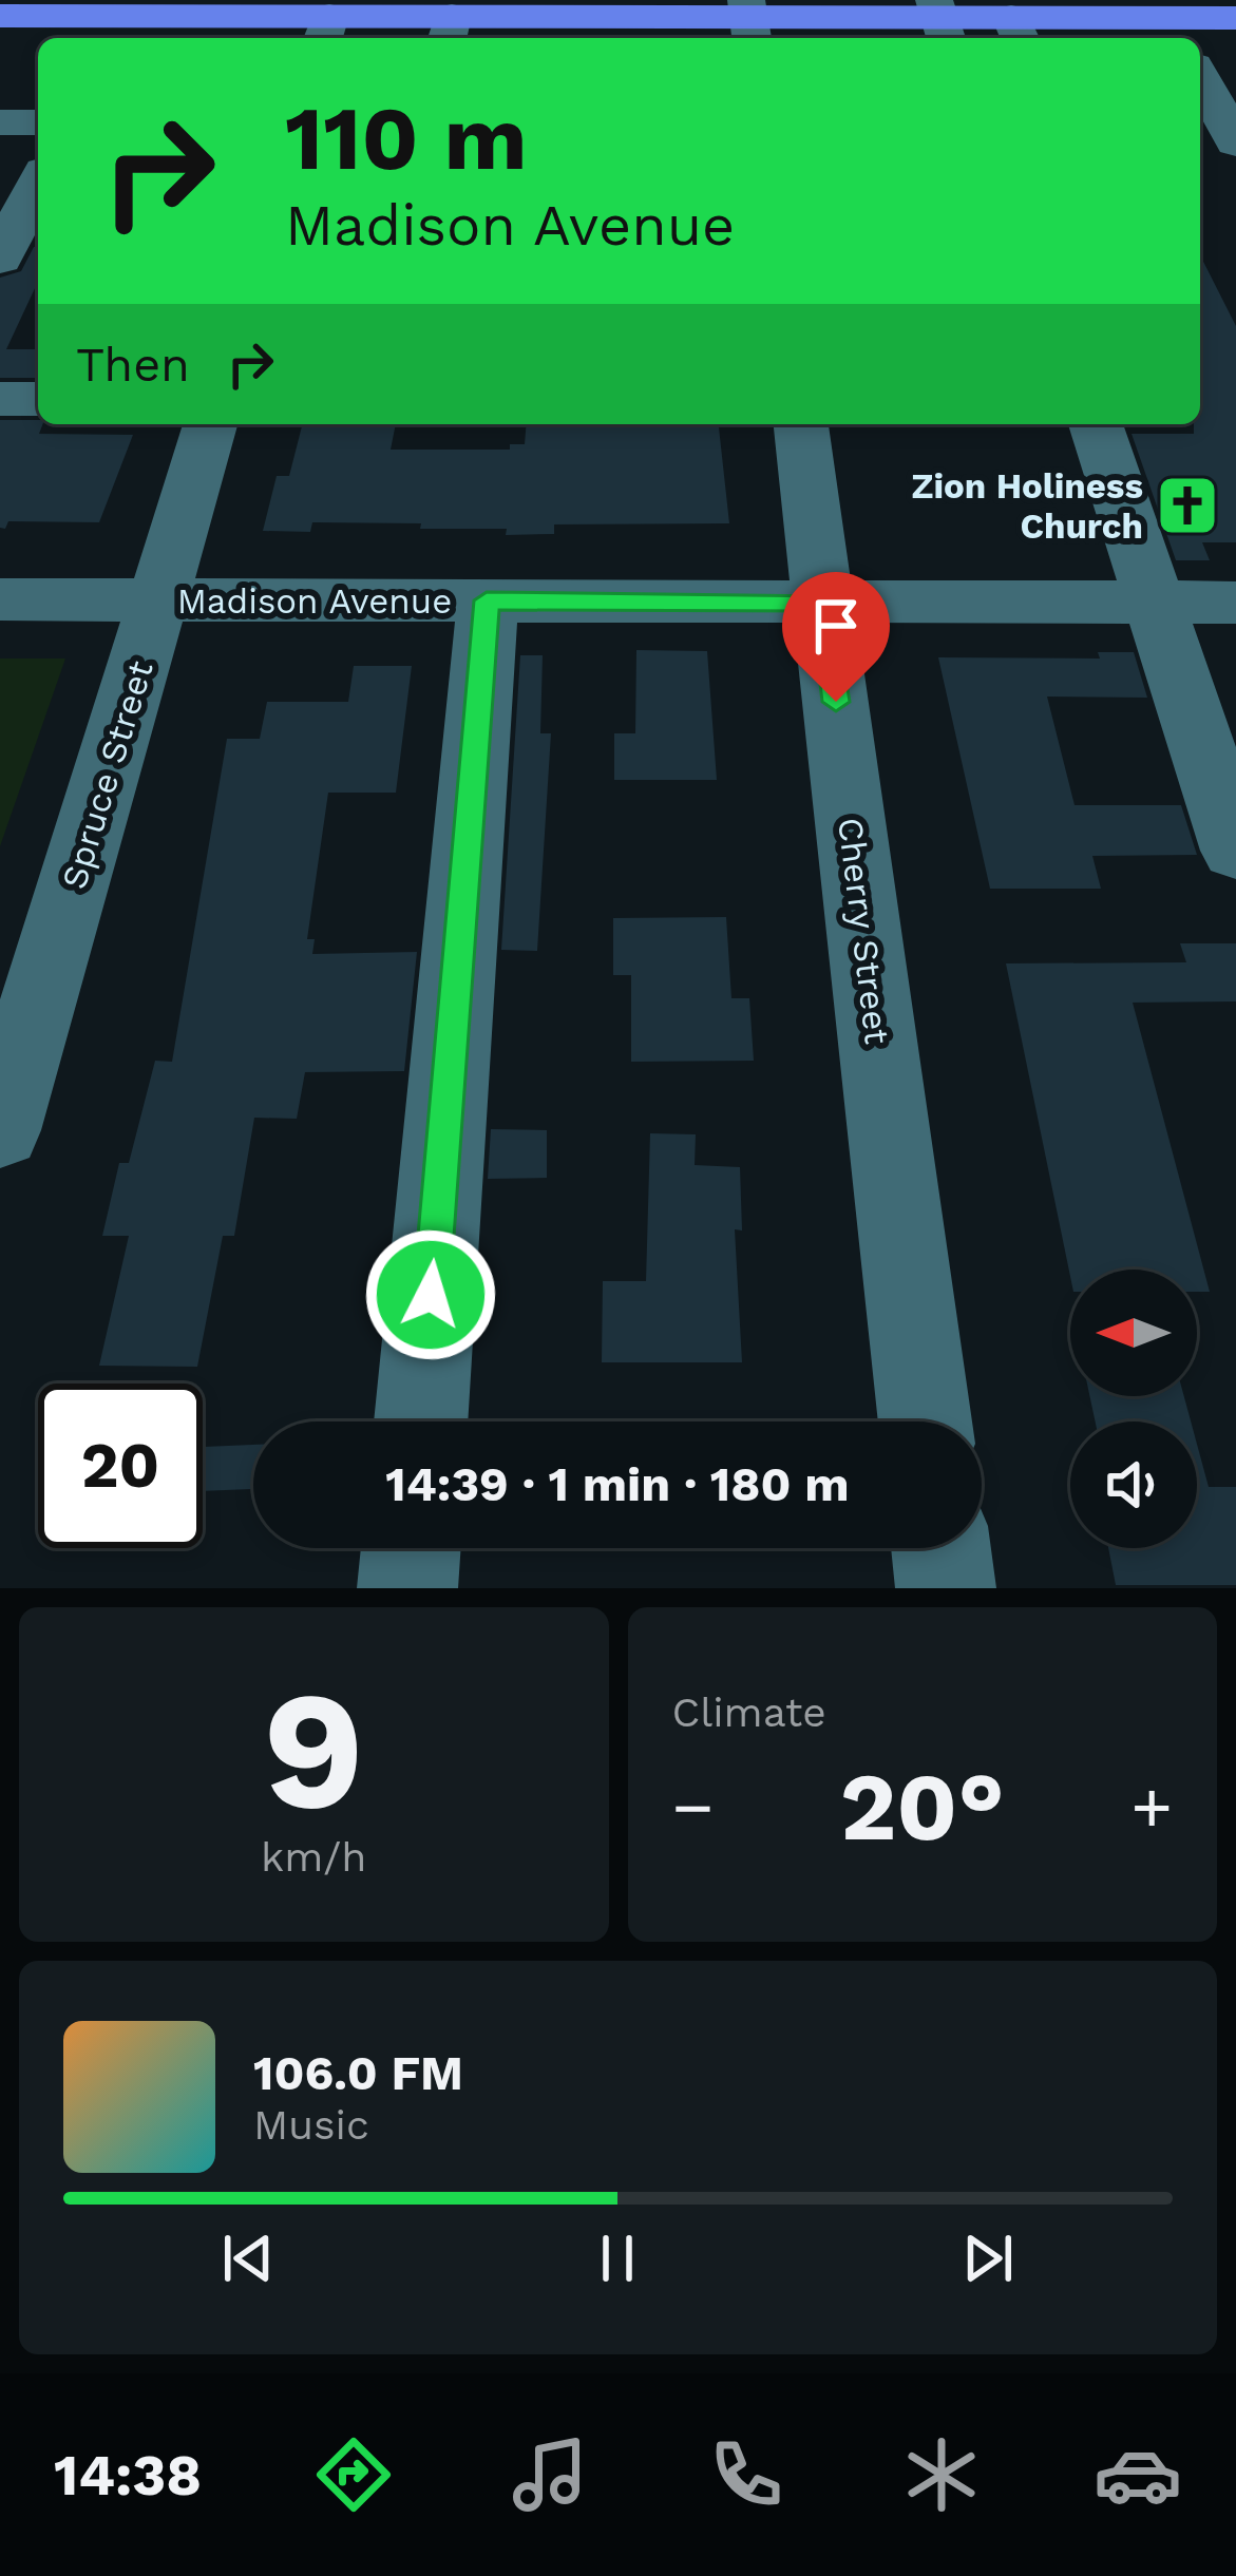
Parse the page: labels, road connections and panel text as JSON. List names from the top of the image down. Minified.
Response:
{"streets":{"street":["Madison Avenue","Spruce Street","Cherry Street"]},"crossings":[["Madison Avenue","Spruce Street"],["Madison Avenue","Cherry Street"]],"places":{"church":["Zion Holiness Church"]},"north":"left","page":{"turn":["110 m","Madison Avenue"],"then":"Then","limit":"20","trip":"14:39 · 1 min · 180 m","tile":[["9","km/h"],"Climate"],"heat":["−","20°","+"],"song":["106.0 FM","Music"],"tabs":"14:38"}}
